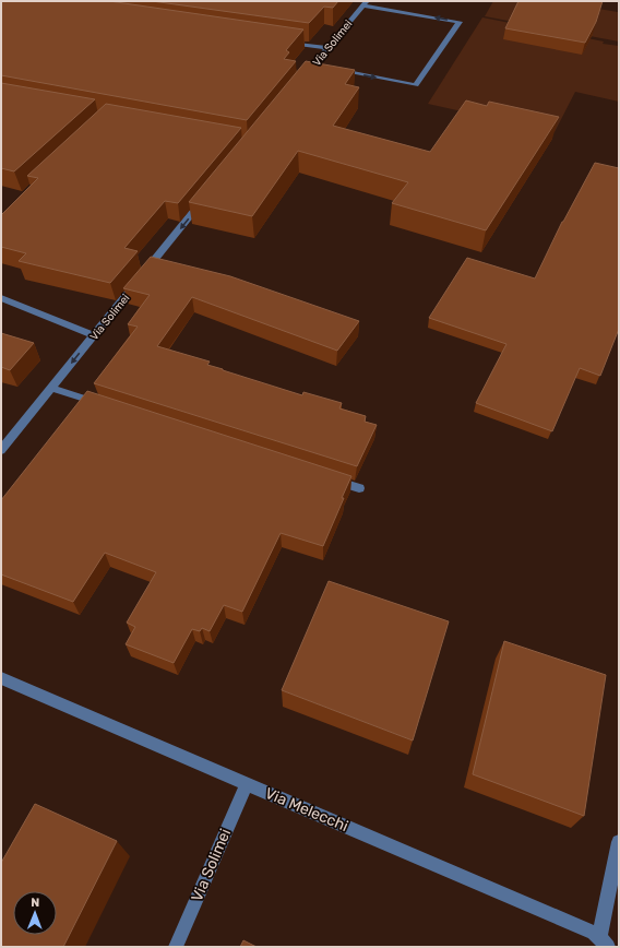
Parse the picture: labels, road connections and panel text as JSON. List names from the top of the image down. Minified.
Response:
{"streets":{"street":["Via Solimei","Via Melecchi"]},"crossings":[["Via Solimei","Via Melecchi"]],"one_way":["Via Solimei"],"north":"top"}
